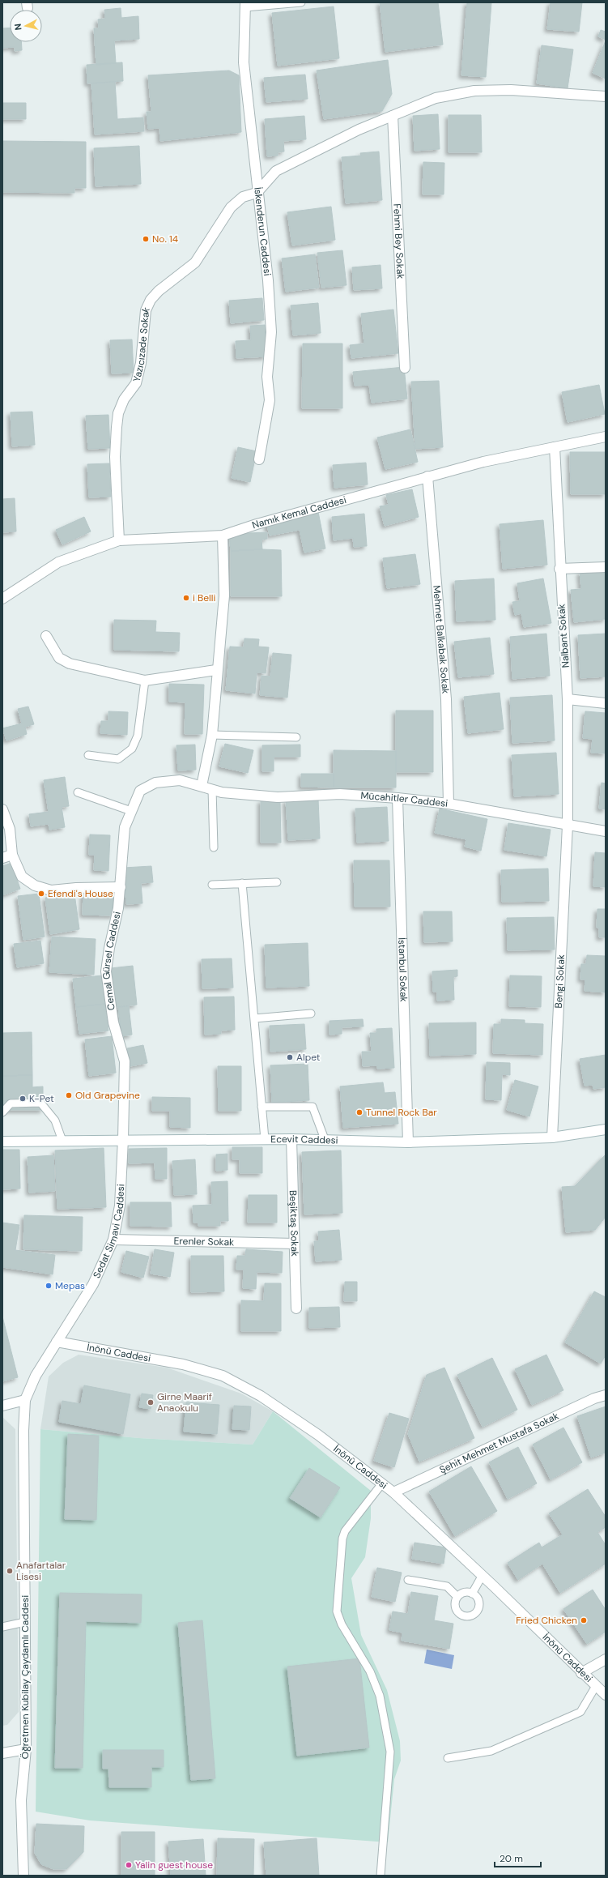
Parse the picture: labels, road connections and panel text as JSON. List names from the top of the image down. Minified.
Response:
{"streets":{"street":["İskenderun Caddesi","Fehmi Bey Sokak","Yazıcızade Sokak","Namık Kemal Caddesi","Nalbant Sokak","Mehmet Balkabak Sokak","Mücahitler Caddesi","Cemal Gürsel Caddesi","İstanbul Sokak","Bengi Sokak","Ecevit Caddesi","Beşiktaş Sokak","Sedat Simavi Caddesi","Erenler Sokak","İnönü Caddesi","Şehit Mehmet Mustafa Sokak","Öğretmen Kubilay Çaydamlı Caddesi"]},"crossings":[["İskenderun Caddesi","Yazıcızade Sokak"],["Yazıcızade Sokak","Namık Kemal Caddesi"],["Namık Kemal Caddesi","Nalbant Sokak"],["Namık Kemal Caddesi","Mehmet Balkabak Sokak"],["Nalbant Sokak","Mücahitler Caddesi"],["Nalbant Sokak","Bengi Sokak"],["Mehmet Balkabak Sokak","Mücahitler Caddesi"],["Mücahitler Caddesi","Cemal Gürsel Caddesi"],["Mücahitler Caddesi","İstanbul Sokak"],["Mücahitler Caddesi","Bengi Sokak"],["Cemal Gürsel Caddesi","Ecevit Caddesi"],["Cemal Gürsel Caddesi","Sedat Simavi Caddesi"],["İstanbul Sokak","Ecevit Caddesi"],["Bengi Sokak","Ecevit Caddesi"],["Ecevit Caddesi","Beşiktaş Sokak"],["Ecevit Caddesi","Sedat Simavi Caddesi"],["Beşiktaş Sokak","Erenler Sokak"],["Sedat Simavi Caddesi","Erenler Sokak"],["Sedat Simavi Caddesi","İnönü Caddesi"],["Sedat Simavi Caddesi","Öğretmen Kubilay Çaydamlı Caddesi"],["İnönü Caddesi","Şehit Mehmet Mustafa Sokak"]],"places":["No. 14","i Belli","Efendi's House","Alpet","Old Grapevine","K-Pet","Tunnel Rock Bar","Mepas","Girne Maarif Anaokulu","Anafartalar Lisesi","Fried Chicken","Yalin guest house"],"scale_bar":"20 m","north":"left"}
